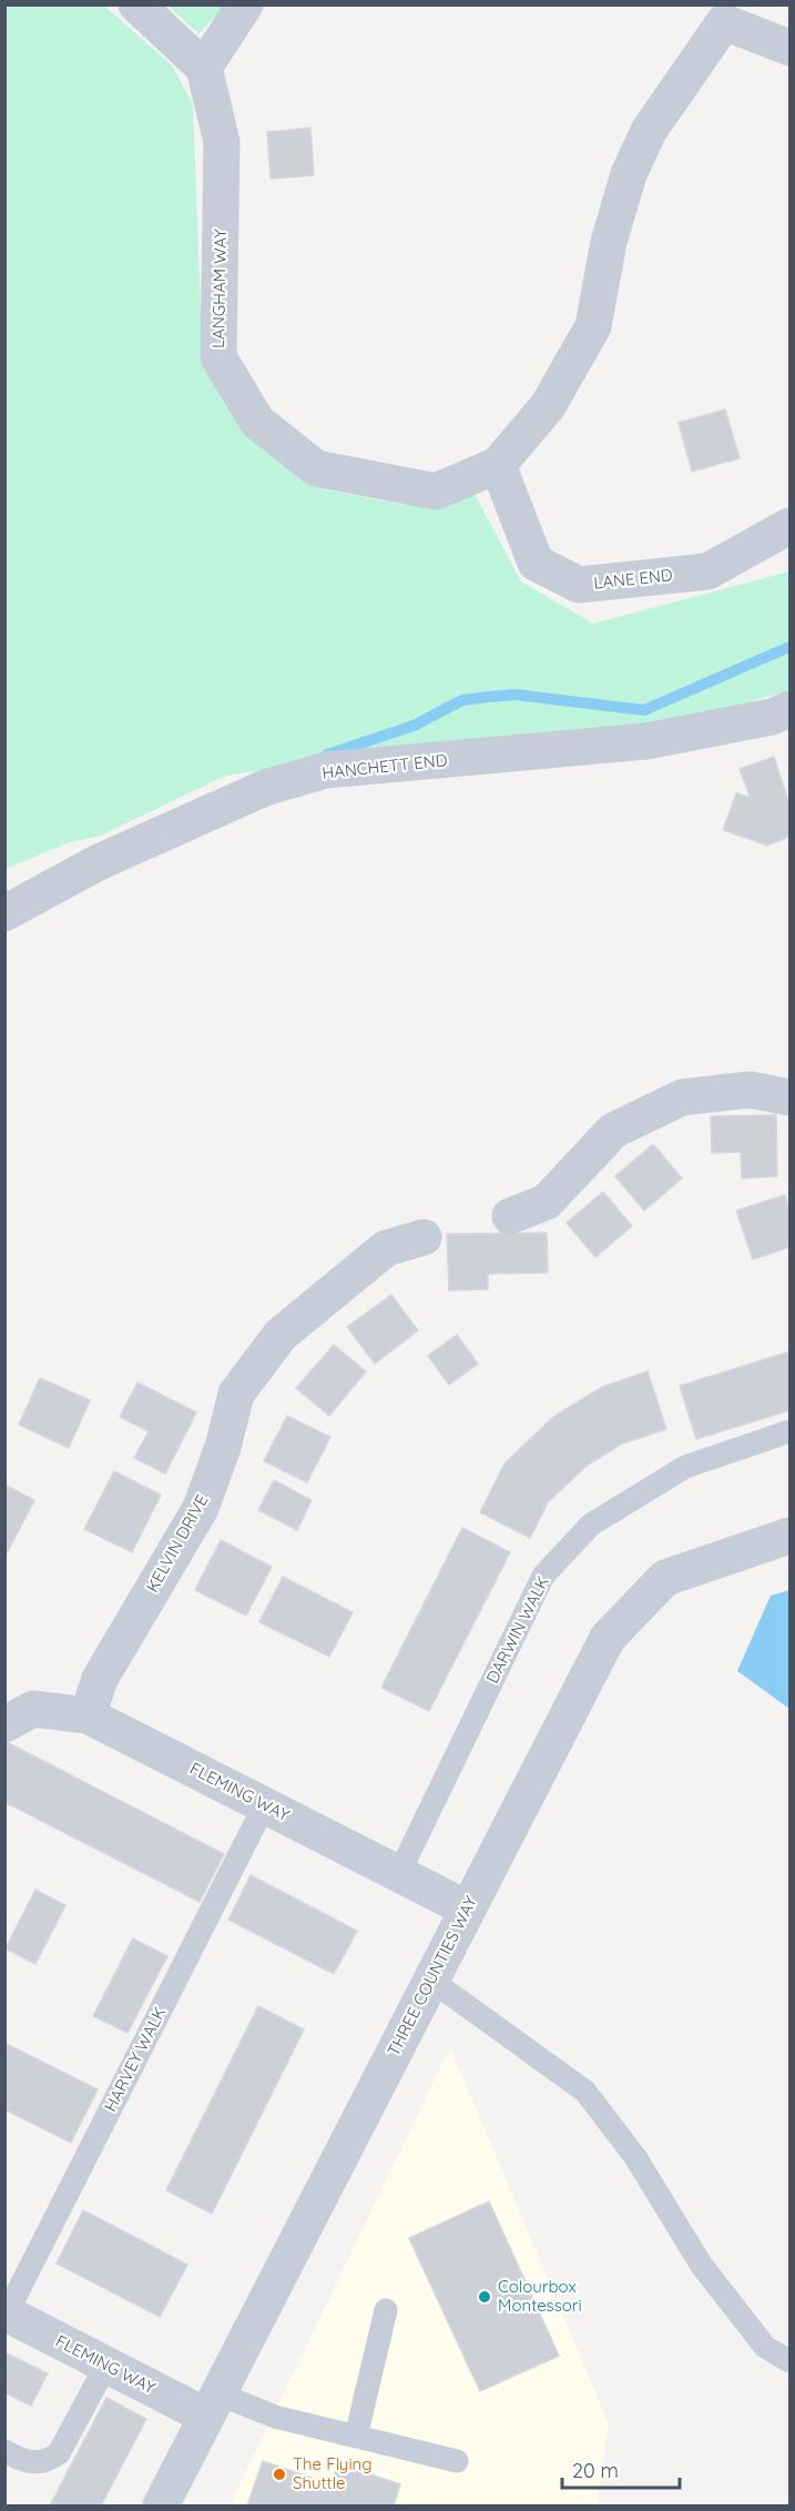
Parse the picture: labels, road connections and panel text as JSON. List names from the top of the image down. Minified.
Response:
{"streets":{"street":["LANGHAM WAY","LANE END","HANCHETT END","KELVIN DRIVE","FLEMING WAY","THREE COUNTIES WAY"],"lane":["DARWIN WALK","HARVEY WALK"]},"crossings":[["LANGHAM WAY","LANE END"],["KELVIN DRIVE","FLEMING WAY"],["DARWIN WALK","FLEMING WAY"],["FLEMING WAY","THREE COUNTIES WAY"],["FLEMING WAY","HARVEY WALK"]],"places":["Colourbox Montessori","The Flying Shuttle"],"scale_bar":"20 m"}
